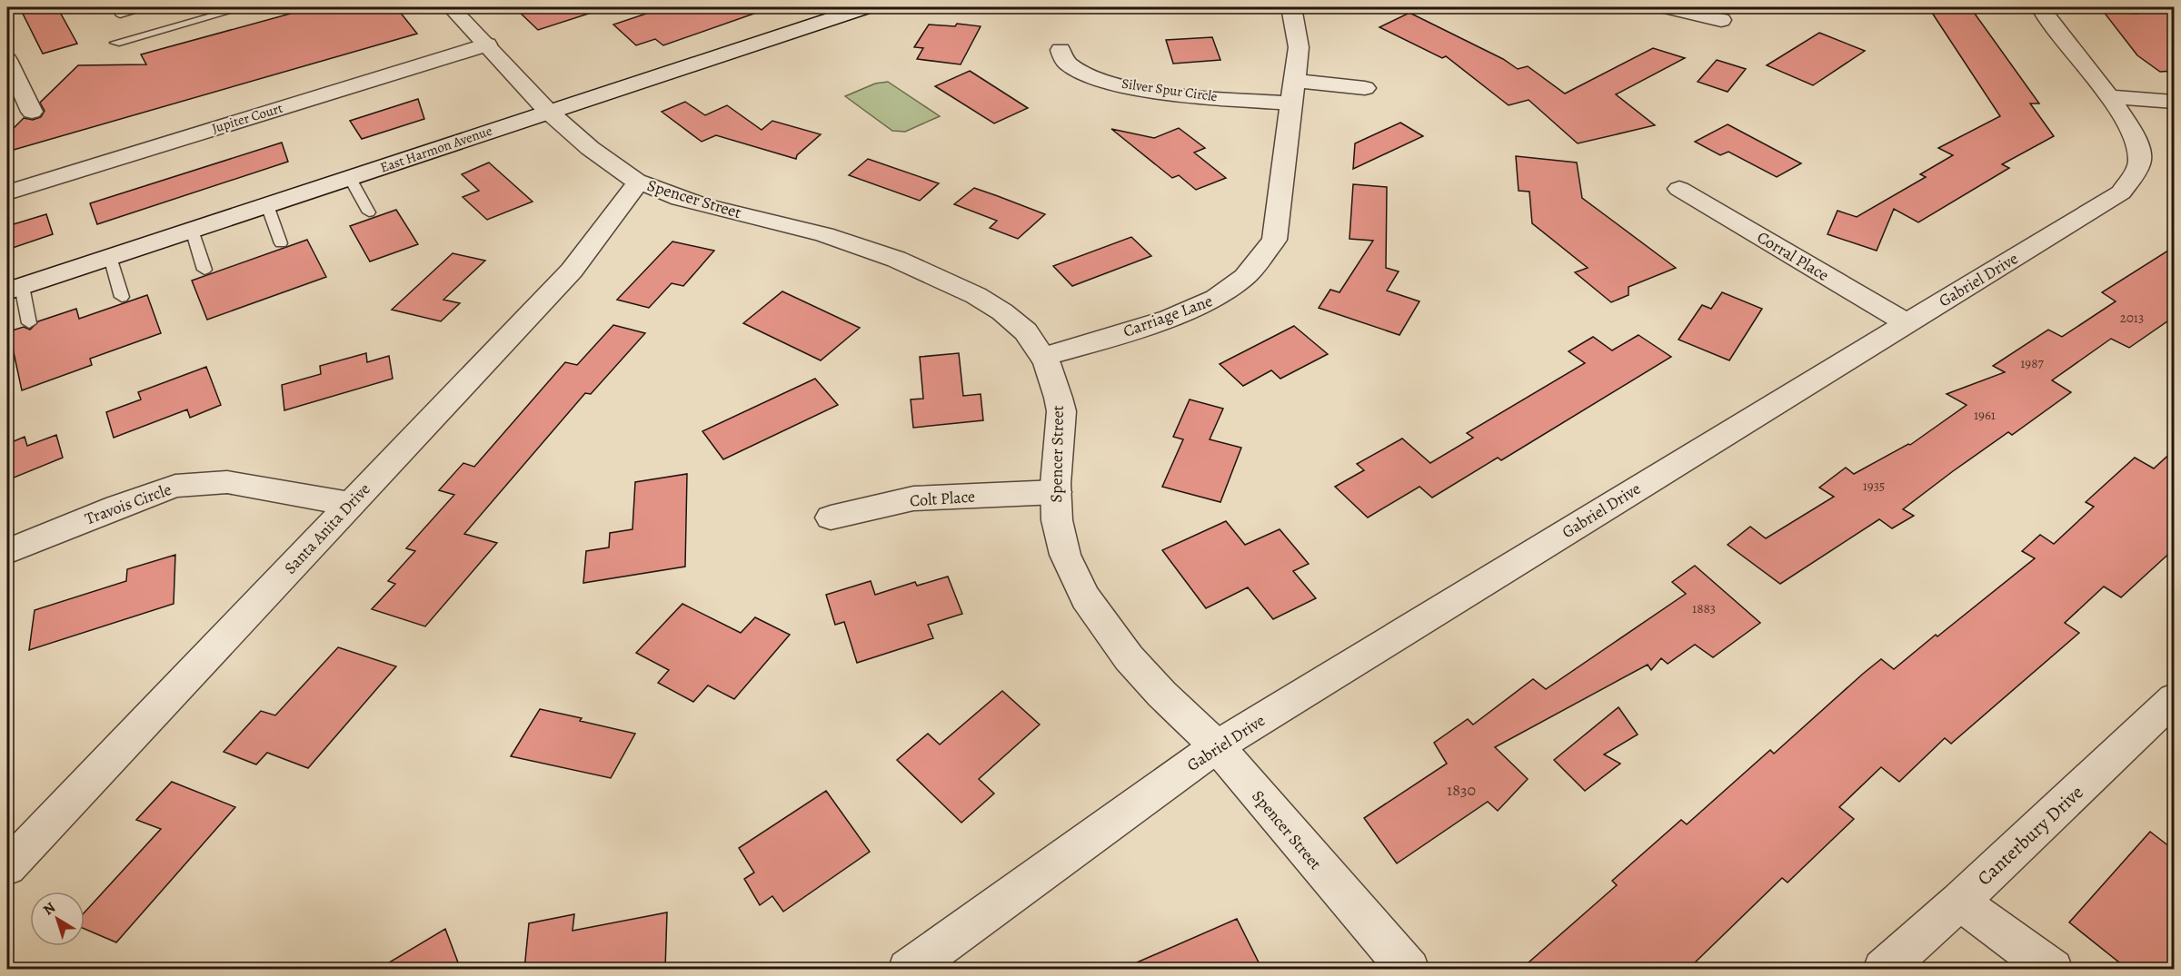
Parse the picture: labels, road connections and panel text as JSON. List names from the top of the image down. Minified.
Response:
{"streets":{"street":["Silver Spur Circle","Jupiter Court","East Harmon Avenue","Spencer Street","Corral Place","Gabriel Drive","Carriage Lane","Colt Place","Travois Circle","Santa Anita Drive","Canterbury Drive"]},"crossings":[["Silver Spur Circle","Carriage Lane"],["Jupiter Court","Spencer Street"],["East Harmon Avenue","Spencer Street"],["Spencer Street","Gabriel Drive"],["Spencer Street","Carriage Lane"],["Spencer Street","Colt Place"],["Spencer Street","Santa Anita Drive"],["Corral Place","Gabriel Drive"],["Travois Circle","Santa Anita Drive"]],"house_numbers":["2013","1987","1961","1935","1883","1830"],"north":"top left"}
